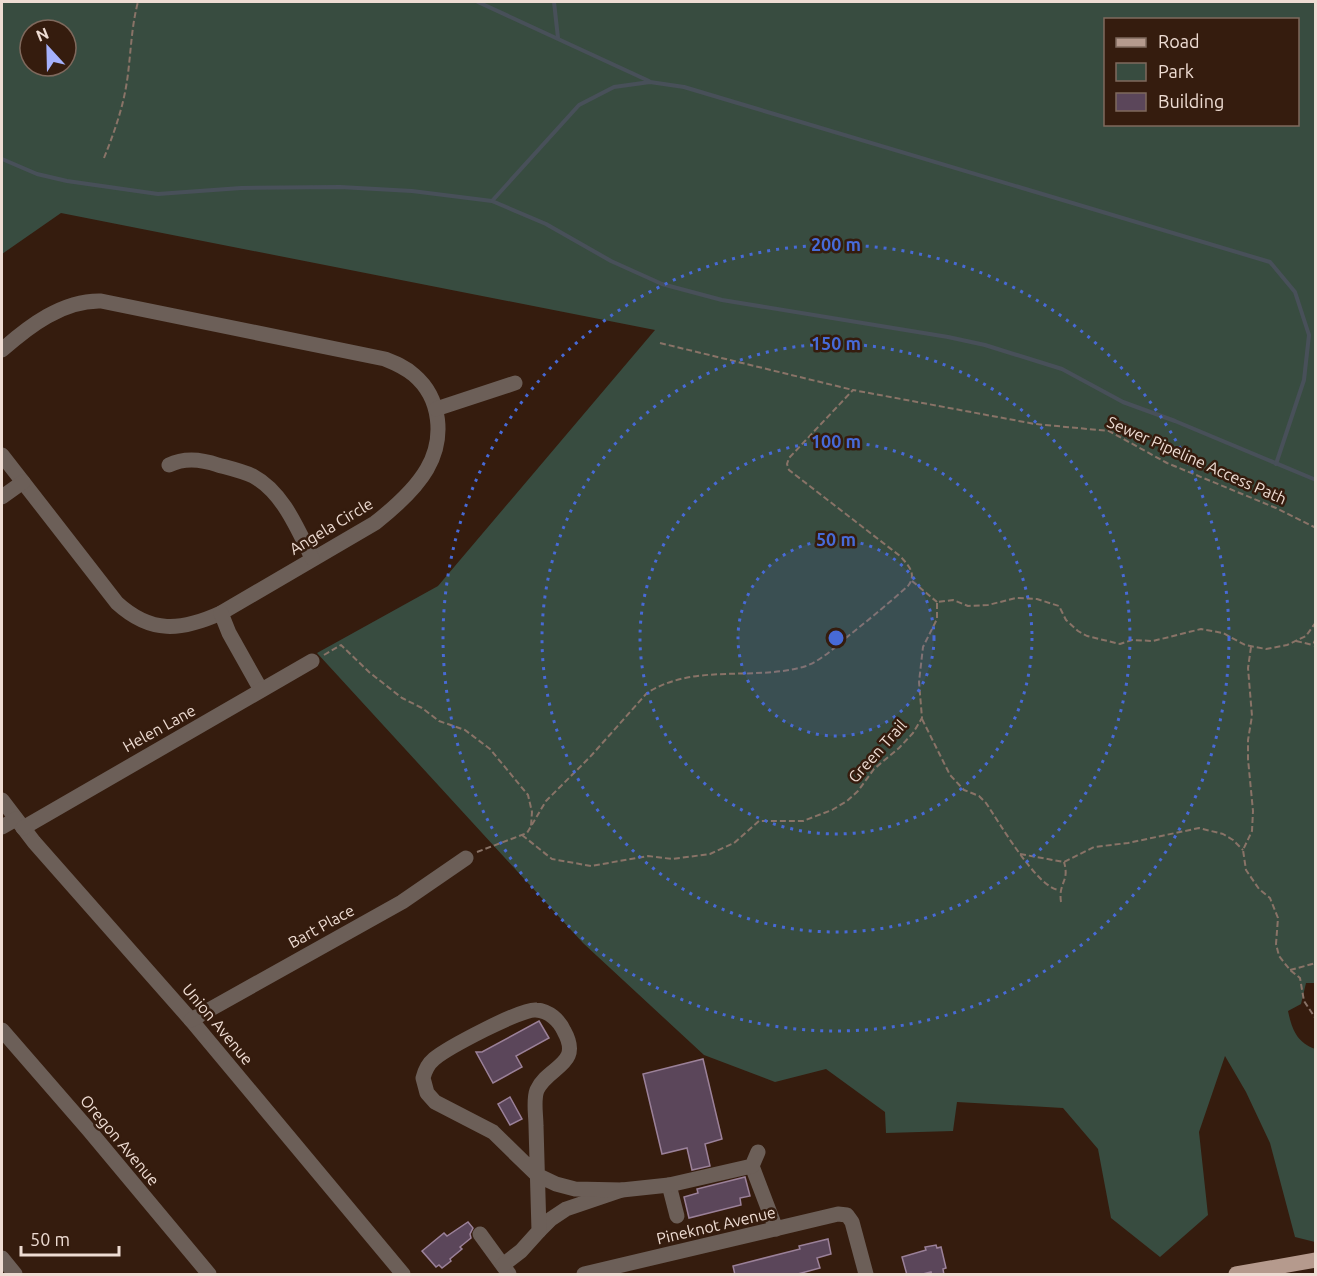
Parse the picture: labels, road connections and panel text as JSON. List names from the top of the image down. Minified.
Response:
{"streets":{"street":["Angela Circle","Helen Lane","Bart Place","Union Avenue","Oregon Avenue","Pineknot Avenue"],"path":["Sewer Pipeline Access Path","Green Trail"]},"crossings":[["Helen Lane","Union Avenue"],["Bart Place","Union Avenue"]],"legend":["Road","Park","Building"],"scale_bar":"50 m","north":"top","rings":["200 m","150 m","100 m","50 m"]}
